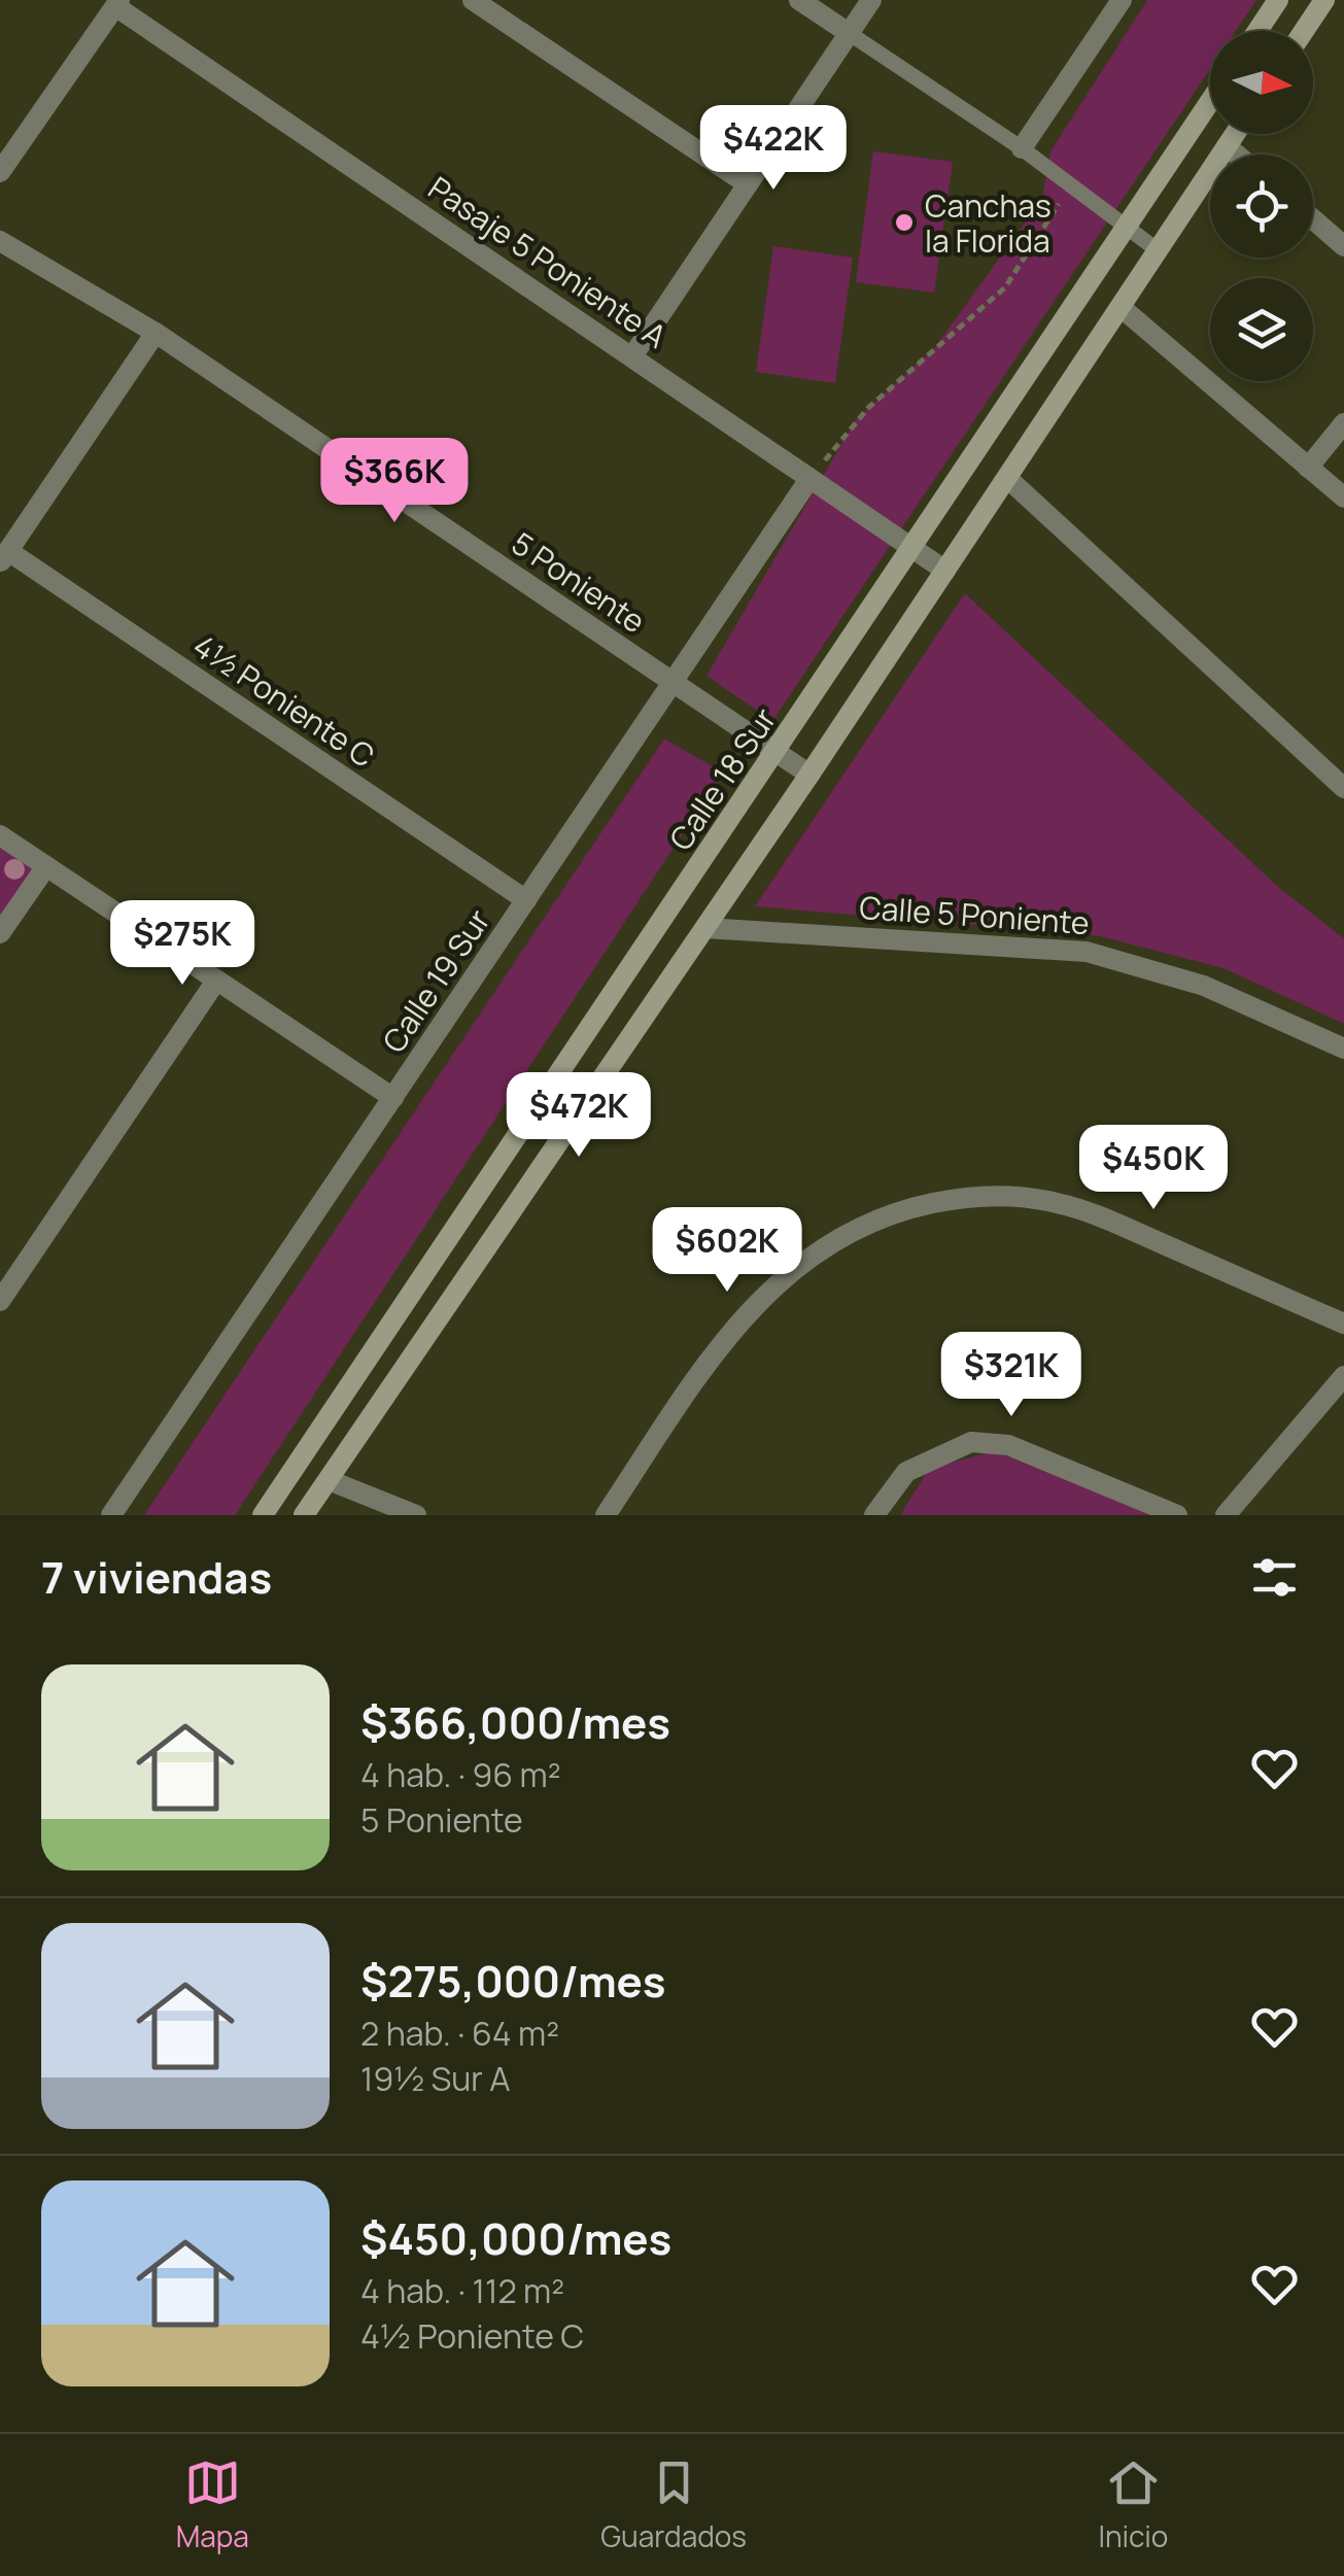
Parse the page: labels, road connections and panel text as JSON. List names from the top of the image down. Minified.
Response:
{"streets":{"main road":["Calle 18 Sur"],"street":["Pasaje 5 Poniente A","5 Poniente","4½ Poniente C","Calle 5 Poniente","Calle 19 Sur"]},"crossings":[["Pasaje 5 Poniente A","Calle 18 Sur"],["Pasaje 5 Poniente A","Calle 19 Sur"],["5 Poniente","Calle 18 Sur"],["5 Poniente","Calle 19 Sur"],["4½ Poniente C","Calle 19 Sur"]],"places":["Canchas la Florida"],"north":"right","page":{"price":["$422K","$366K","$275K","$472K","$450K","$602K","$321K"],"heading":"7 viviendas","list":[{"name":"$366,000/mes","note":"4 hab. · 96 m² · 5 Poniente"},{"name":"$275,000/mes","note":"2 hab. · 64 m² · 19½ Sur A"},{"name":"$450,000/mes","note":"4 hab. · 112 m² · 4½ Poniente C"}],"tabs":["Mapa","Guardados","Inicio"]}}
